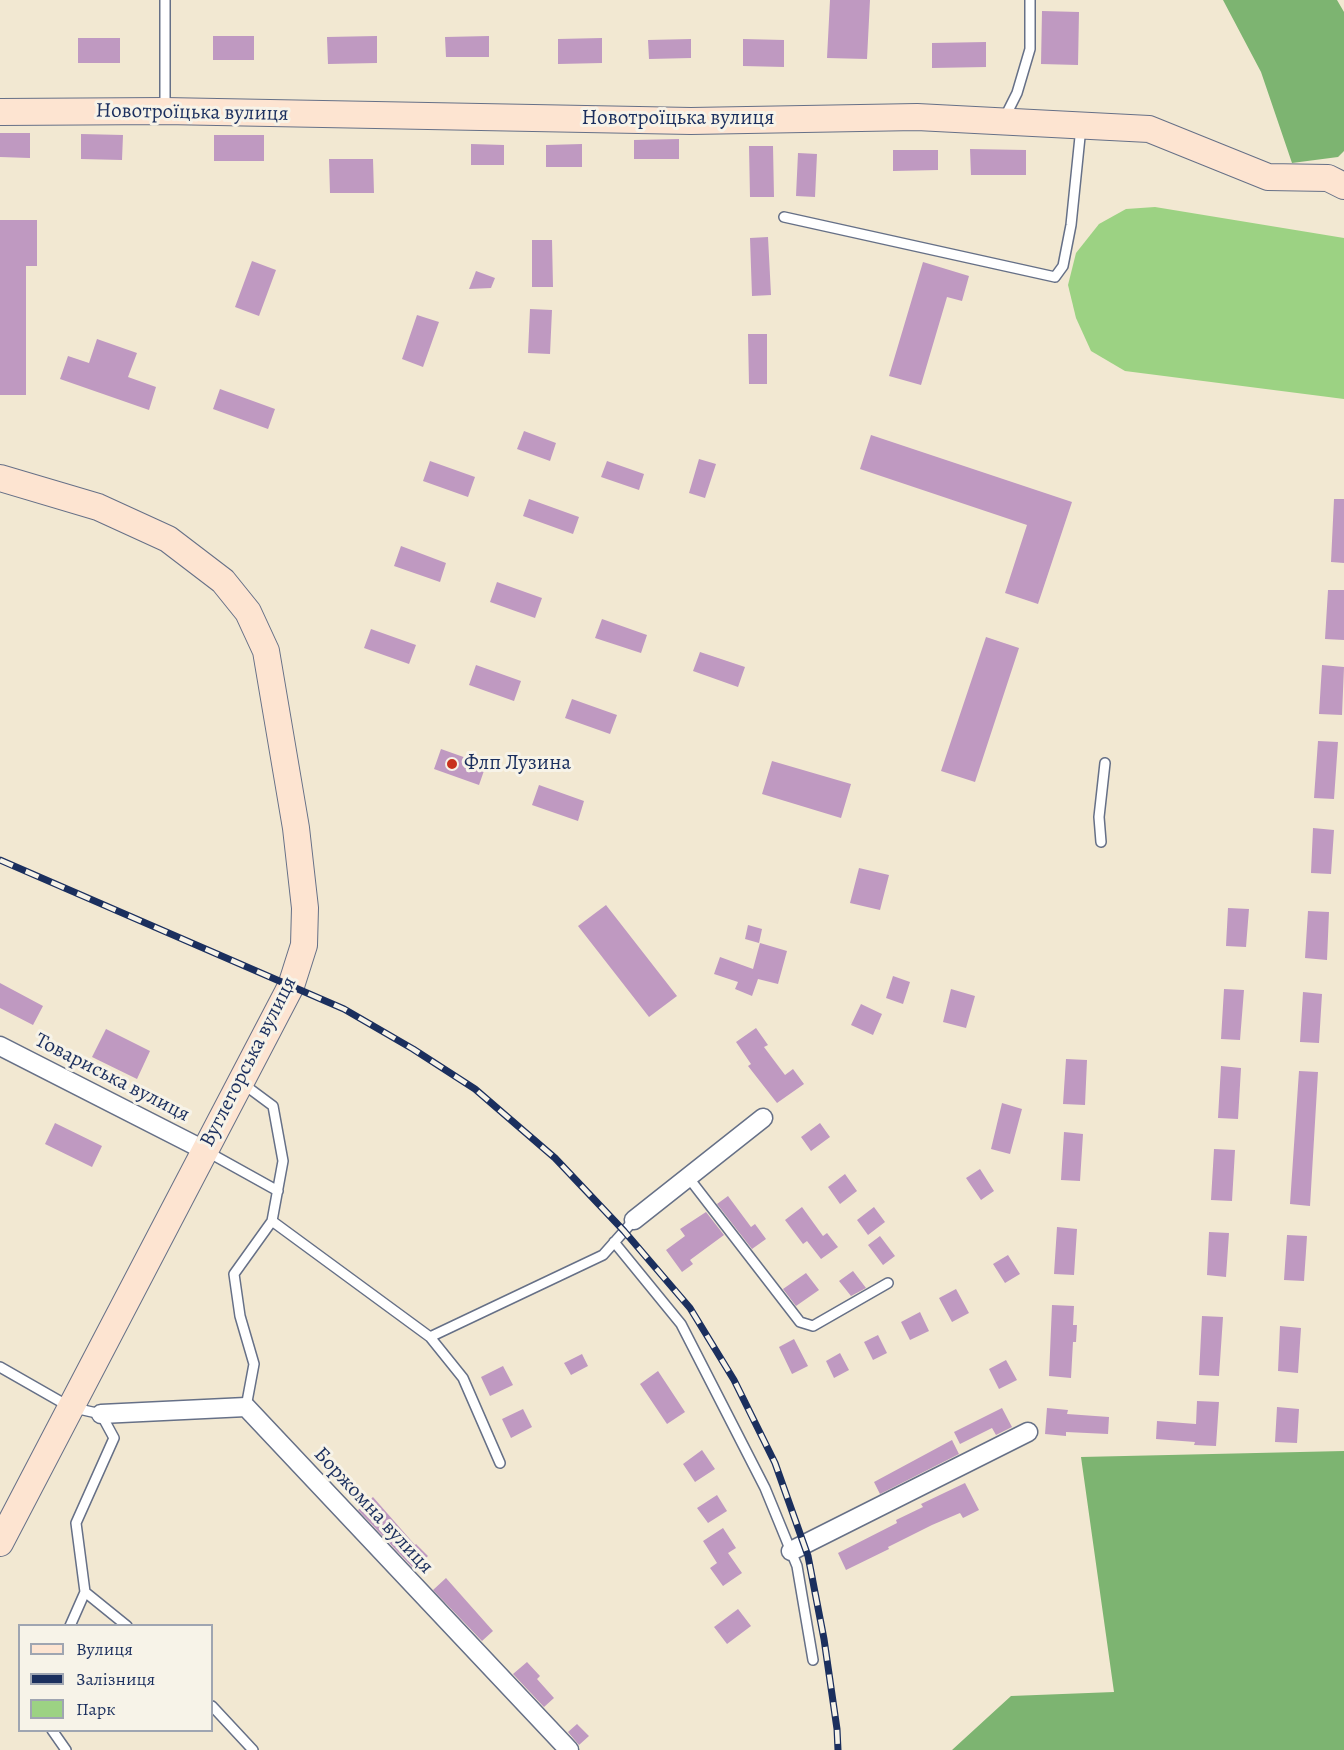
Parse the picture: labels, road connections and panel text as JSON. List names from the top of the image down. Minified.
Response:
{"streets":{"main road":["Новотроїцька вулиця","Вуглегорська вулиця"],"street":["Товариська вулиця","Боржомна вулиця"]},"crossings":[["Вуглегорська вулиця","Товариська вулиця"]],"places":["Флп Лузина"],"legend":["Вулиця","Залізниця","Парк"]}
